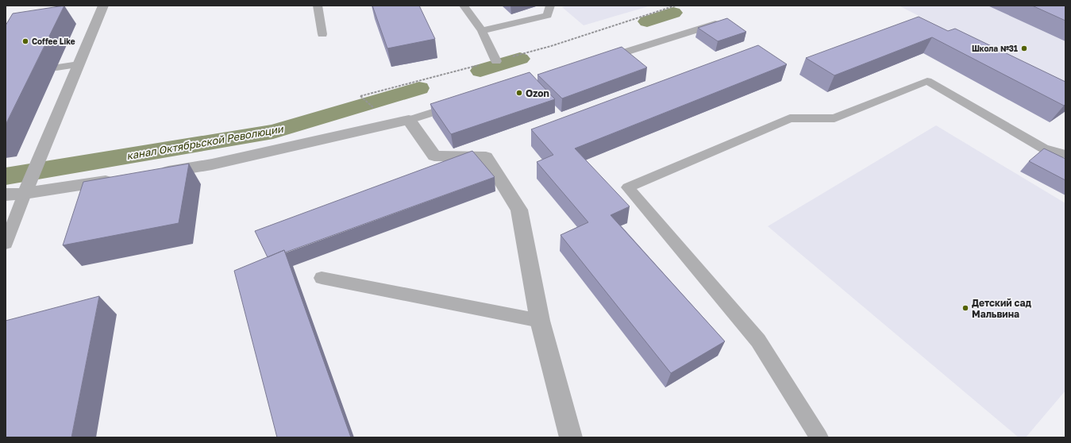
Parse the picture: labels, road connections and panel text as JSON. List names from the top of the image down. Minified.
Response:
{"water":["канал Октябрьской Революции"],"places":["Coffee Like","Школа №31","Ozon","Детский сад Мальвина"]}
